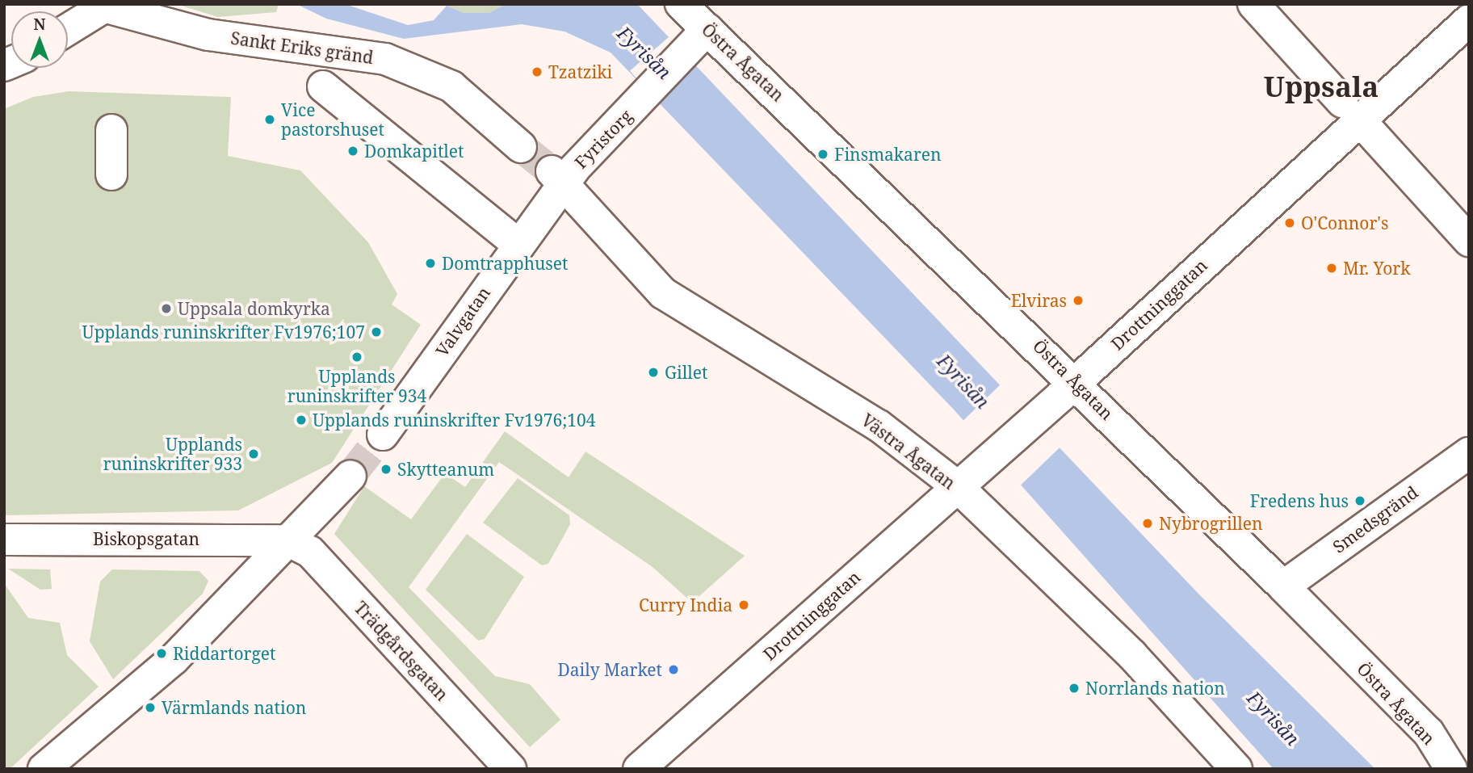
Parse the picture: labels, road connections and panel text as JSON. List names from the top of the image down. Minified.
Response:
{"streets":{"street":["Sankt Eriks gränd","Östra Ågatan","Fyristorg","Drottninggatan","Valvgatan","Västra Ågatan","Smedsgränd","Biskopsgatan","Trädgårdsgatan"]},"crossings":[["Sankt Eriks gränd","Valvgatan"],["Östra Ågatan","Fyristorg"],["Östra Ågatan","Drottninggatan"],["Östra Ågatan","Smedsgränd"],["Fyristorg","Valvgatan"],["Fyristorg","Västra Ågatan"],["Drottninggatan","Västra Ågatan"],["Valvgatan","Västra Ågatan"],["Biskopsgatan","Trädgårdsgatan"]],"districts":["Uppsala"],"water":["Fyrisån"],"places":["Tzatziki","Vice pastorshuset","Domkapitlet","Finsmakaren","O'Connor's","Domtrapphuset","Mr. York","Elviras","Uppsala domkyrka","Upplands runinskrifter Fv1976;107","Upplands runinskrifter 934","Gillet","Upplands runinskrifter Fv1976;104","Upplands runinskrifter 933","Skytteanum","Fredens hus","Nybrogrillen","Curry India","Riddartorget","Daily Market","Norrlands nation","Värmlands nation"],"north":"top"}
